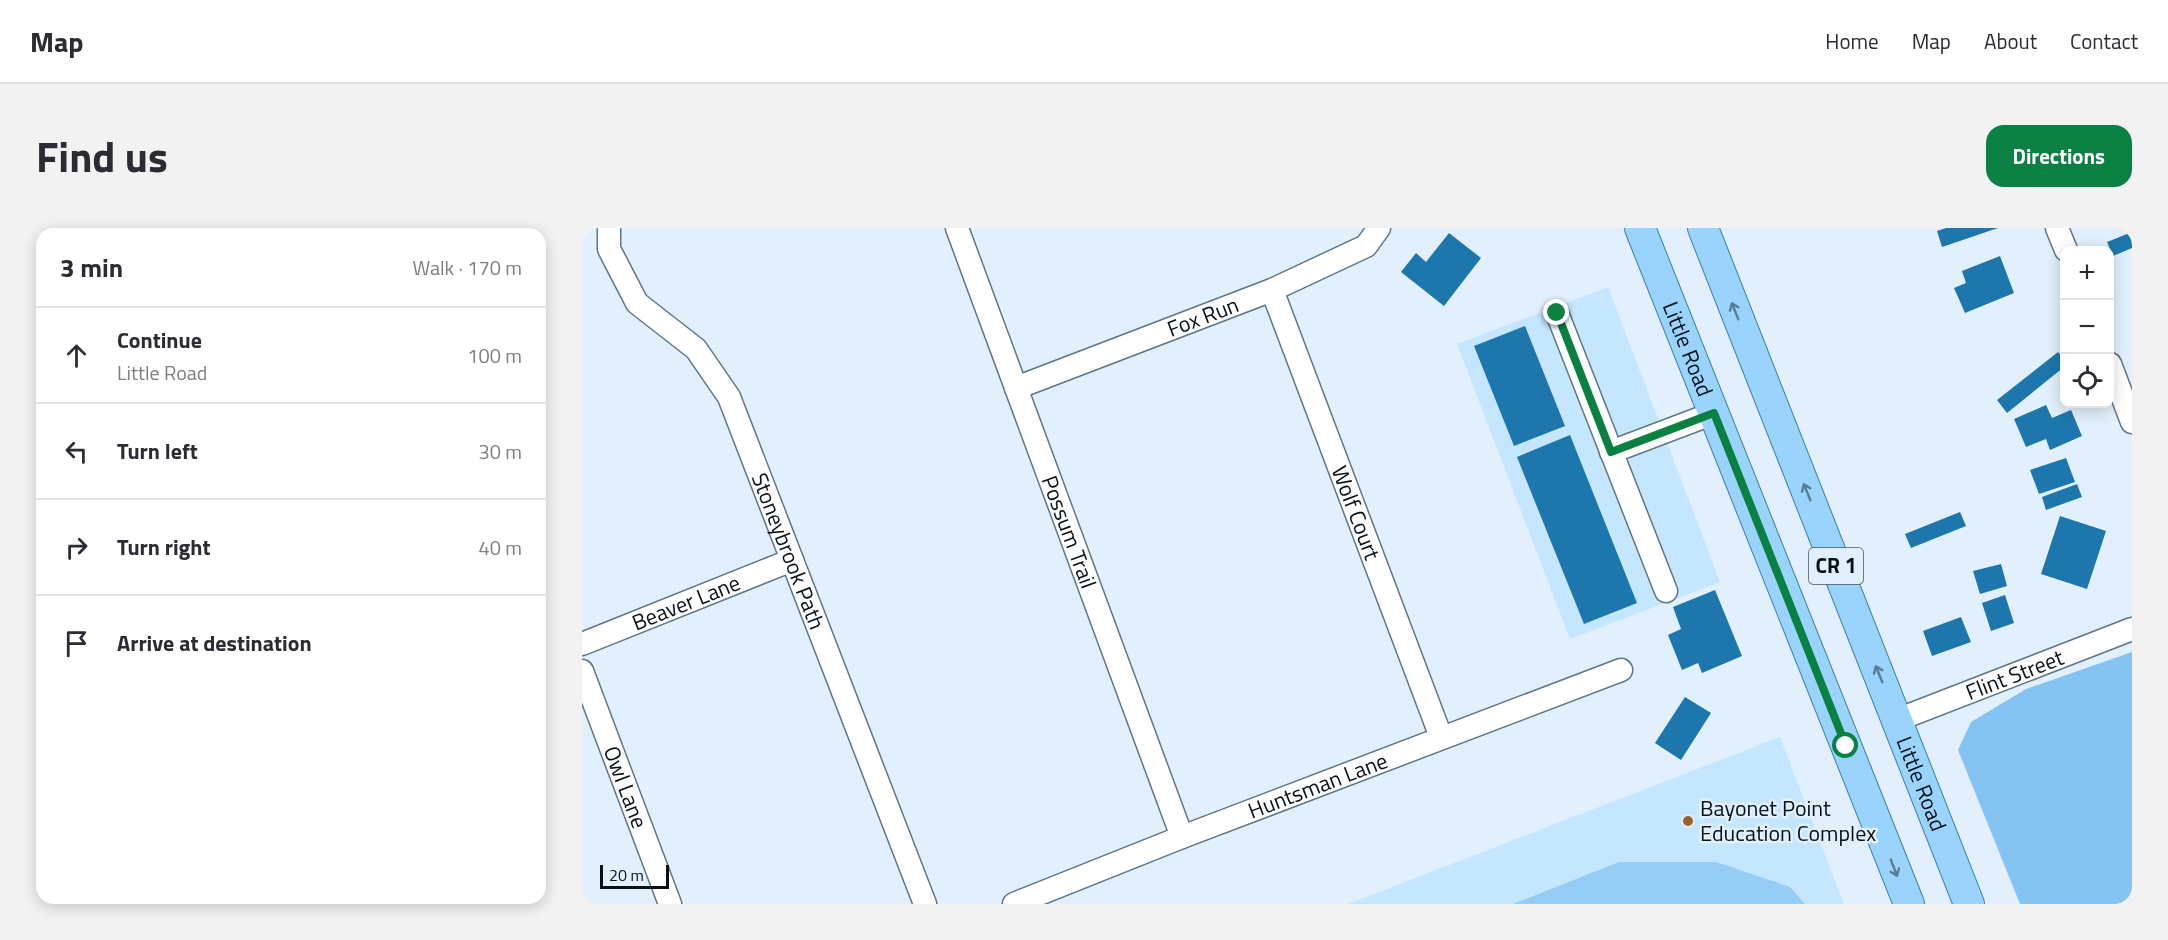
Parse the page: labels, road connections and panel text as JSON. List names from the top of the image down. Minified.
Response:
{"streets":{"main road":["Little Road","CR 1"],"street":["Fox Run","Wolf Court","Possum Trail","Stoneybrook Path","Beaver Lane","Flint Street","Huntsman Lane","Owl Lane"]},"crossings":[["Fox Run","Wolf Court"],["Fox Run","Possum Trail"],["Little Road","Flint Street"],["Wolf Court","Huntsman Lane"],["Possum Trail","Huntsman Lane"],["Stoneybrook Path","Beaver Lane"]],"places":["Bayonet Point Education Complex"],"scale_bar":"20 m","page":{"header":"Map","nav":["Home","Map","About","Contact"],"title":"Find us","buttons":"Directions","heading":["3 min","Walk · 170 m"],"map_buttons":["+","−"],"list":[["Continue","Little Road","100 m"],["Turn left","30 m"],["Turn right","40 m"],"Arrive at destination"],"scale":"20 m"}}
